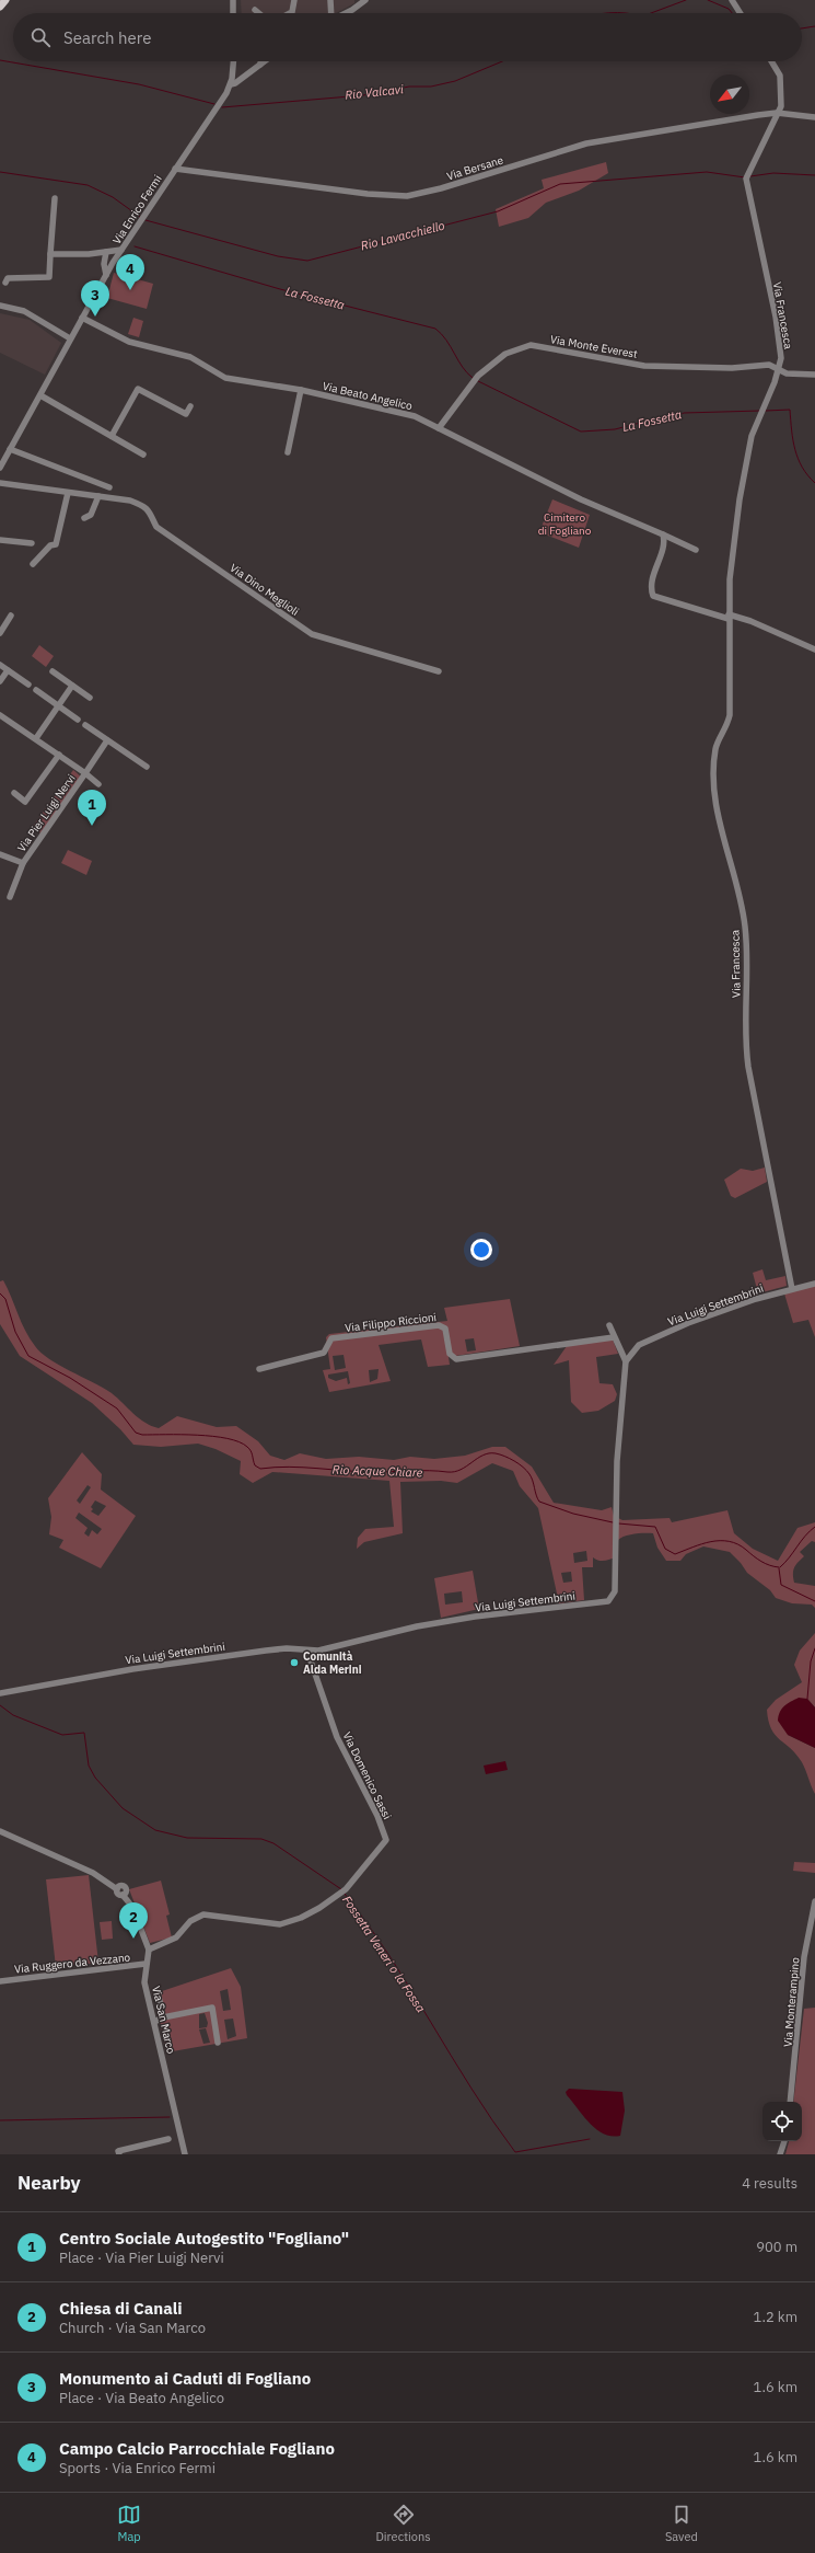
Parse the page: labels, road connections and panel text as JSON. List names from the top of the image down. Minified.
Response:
{"streets":{"street":["Via Bersane","Via Enrico Fermi","Via Francesca","Via Monte Everest","Via Beato Angelico","Via Dino Meglioli","Via Pier Luigi Nervi","Via Luigi Settembrini","Via Filippo Riccioni","Via Domenico Sassi","Via Ruggero da Vezzano","Via Monterampino","Via San Marco"]},"crossings":[["Via Bersane","Via Enrico Fermi"],["Via Bersane","Via Francesca"],["Via Enrico Fermi","Via Beato Angelico"],["Via Francesca","Via Monte Everest"],["Via Francesca","Via Luigi Settembrini"],["Via Monte Everest","Via Beato Angelico"],["Via Luigi Settembrini","Via Domenico Sassi"],["Via Domenico Sassi","Via San Marco"],["Via Ruggero da Vezzano","Via San Marco"]],"water":["Rio Valcavi","Rio Lavacchiello","La Fossetta","Rio Acque Chiare","Fossetta Veneri o la Fossa"],"parks":["Cimitero di Fogliano"],"places":["Comunità Alda Merini"],"north":"bottom left","page":{"search":"Search here","pins":["4","3","1","2"],"heading":["Nearby","4 results"],"list":[{"mark":"1","name":"Centro Sociale Autogestito \"Fogliano\"","note":"Place · Via Pier Luigi Nervi","value":"900 m"},{"mark":"2","name":"Chiesa di Canali","note":"Church · Via San Marco","value":"1.2 km"},{"mark":"3","name":"Monumento ai Caduti di Fogliano","note":"Place · Via Beato Angelico","value":"1.6 km"},{"mark":"4","name":"Campo Calcio Parrocchiale Fogliano","note":"Sports · Via Enrico Fermi","value":"1.6 km"}],"nav":["Map","Directions","Saved"]}}
